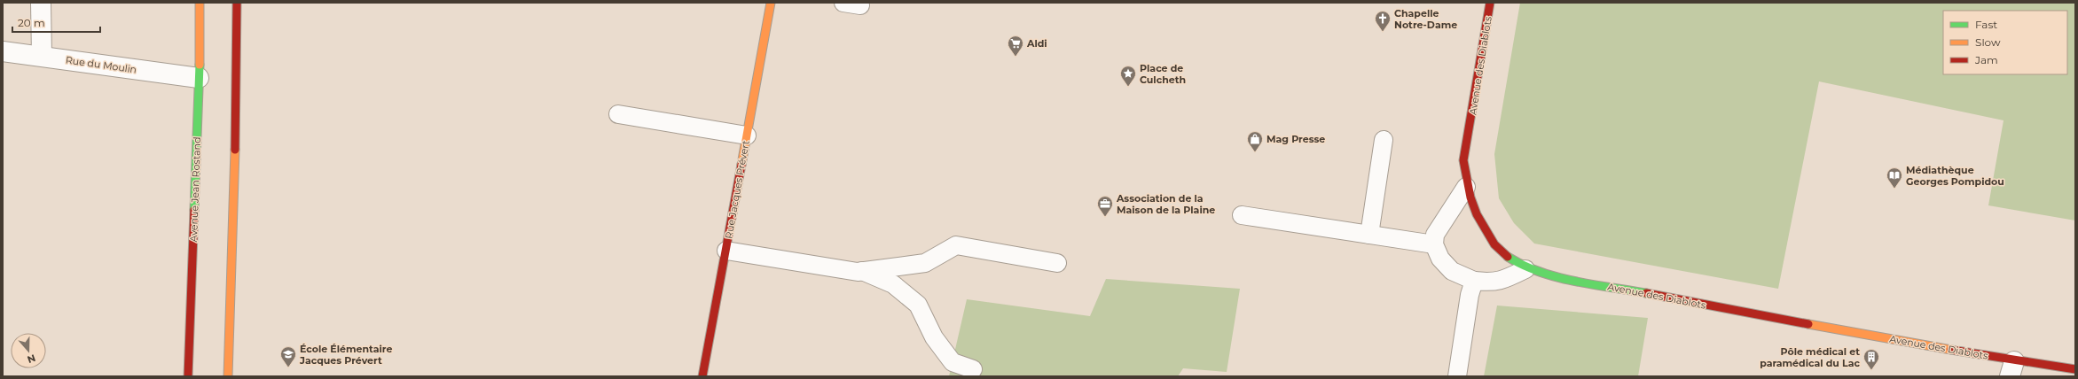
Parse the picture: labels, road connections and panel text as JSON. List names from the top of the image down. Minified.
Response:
{"streets":{"street":["Rue du Moulin","Avenue des Diablots","Avenue Jean Rostand","Rue Jacques Prévert"]},"crossings":[["Rue du Moulin","Avenue Jean Rostand"]],"places":{"church":["Chapelle Notre-Dame"],"supermarket":["Aldi"],"place":["Place de Culcheth"],"shop":["Mag Presse"],"library":["Médiathèque Georges Pompidou"],"office":["Association de la Maison de la Plaine"],"school or university":["École Élémentaire Jacques Prévert"],"building":["Pôle médical et paramédical du Lac"]},"legend":["Fast","Slow","Jam"],"scale_bar":"20 m","north":"bottom"}
